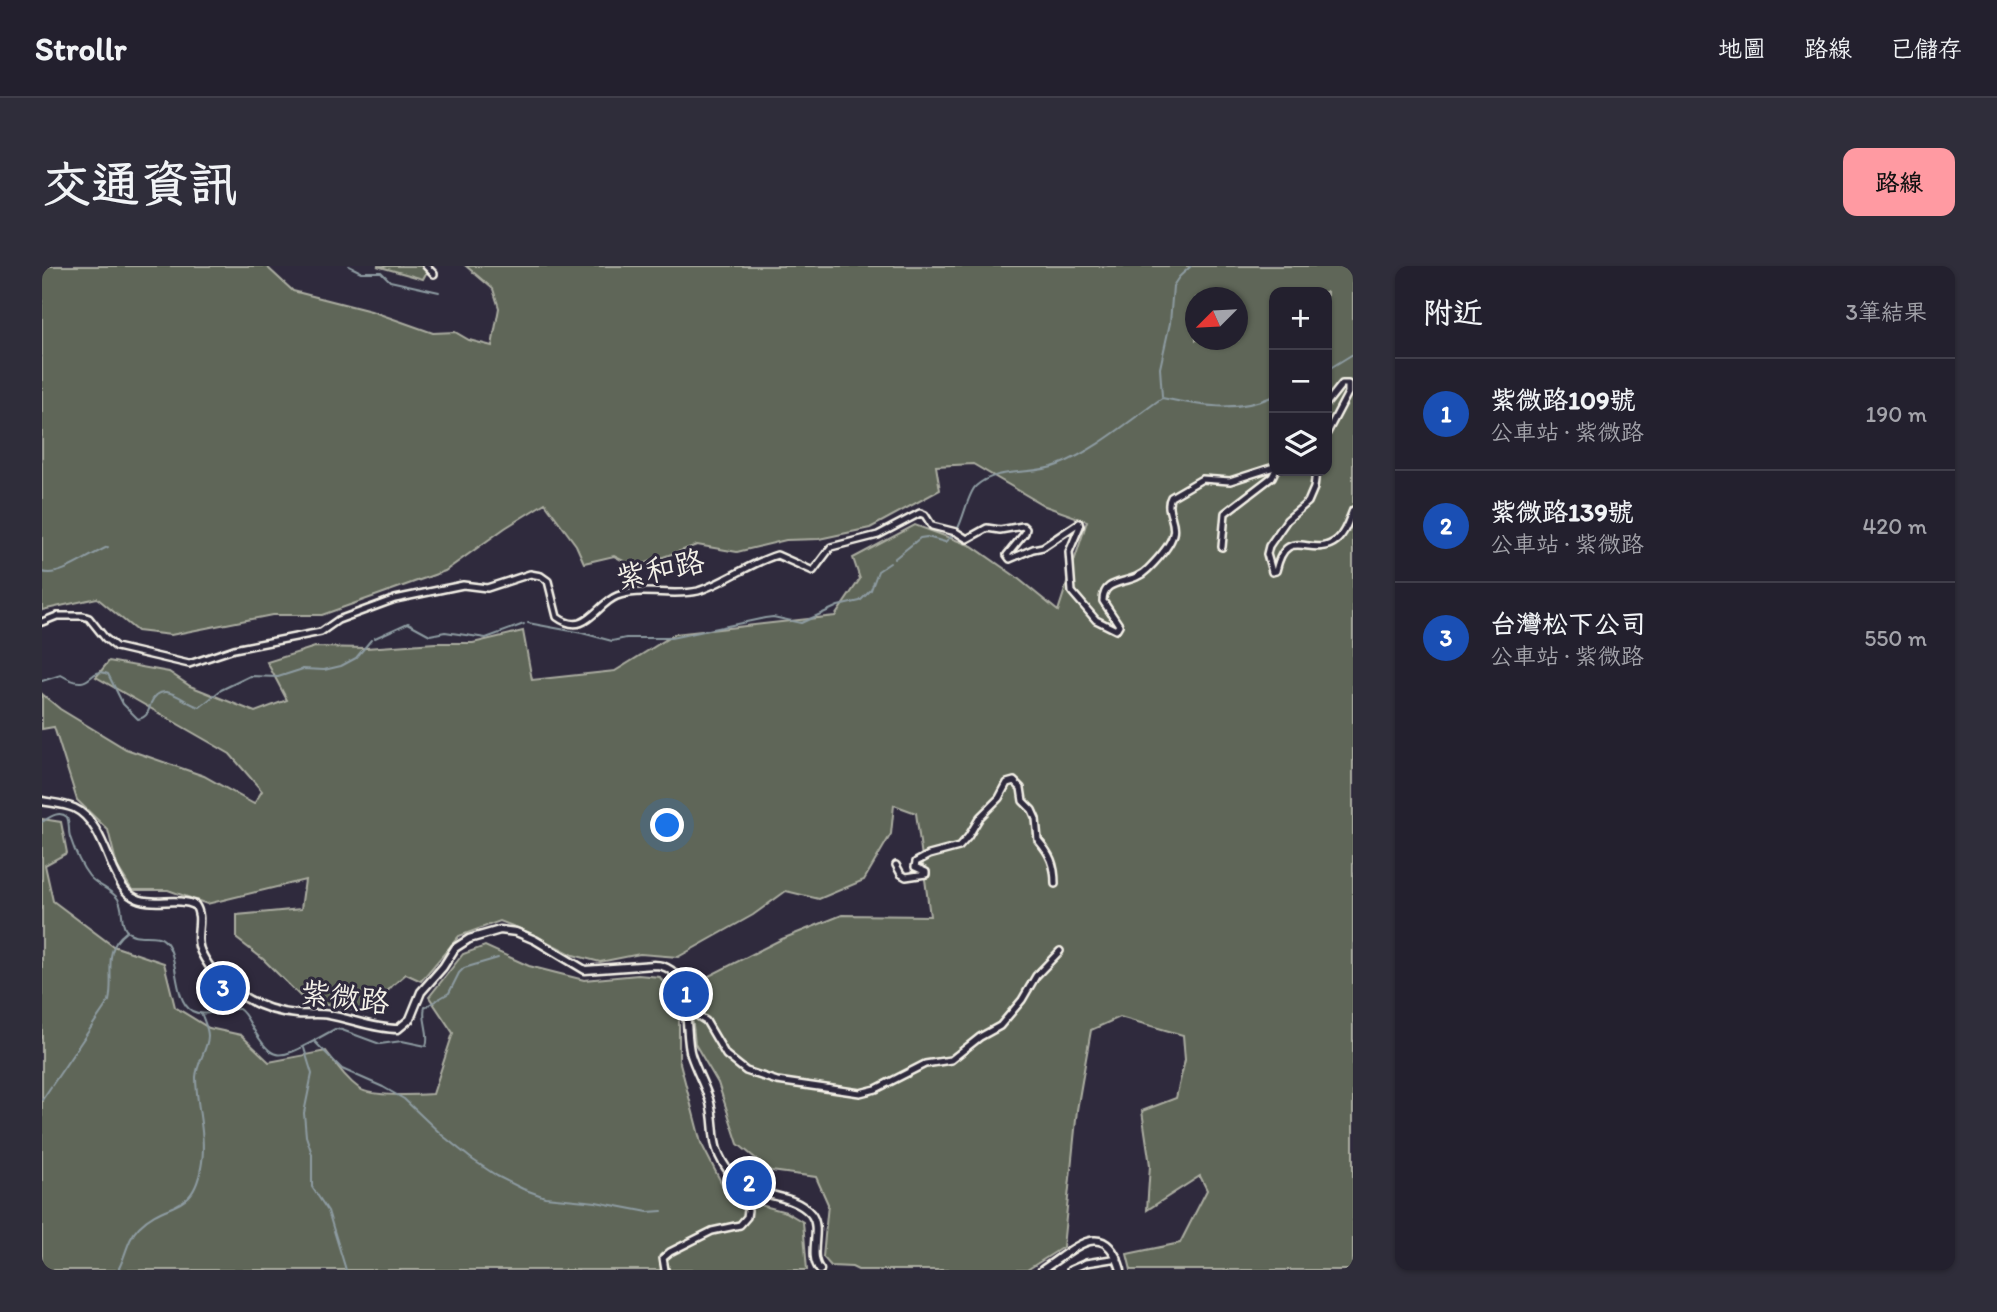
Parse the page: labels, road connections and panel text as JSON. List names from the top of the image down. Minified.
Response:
{"streets":{"street":["紫和路","紫微路"]},"north":"bottom left","page":{"header":"Strollr","nav":["地圖","路線","已儲存"],"buttons":"路線","title":"交通資訊","heading":["附近","3筆結果"],"map_buttons":["+","−"],"list":[{"mark":"1","name":"紫微路109號","note":"公車站 · 紫微路","value":"190 m"},{"mark":"2","name":"紫微路139號","note":"公車站 · 紫微路","value":"420 m"},{"mark":"3","name":"台灣松下公司","note":"公車站 · 紫微路","value":"550 m"}],"pins":["3","1","2"]}}
